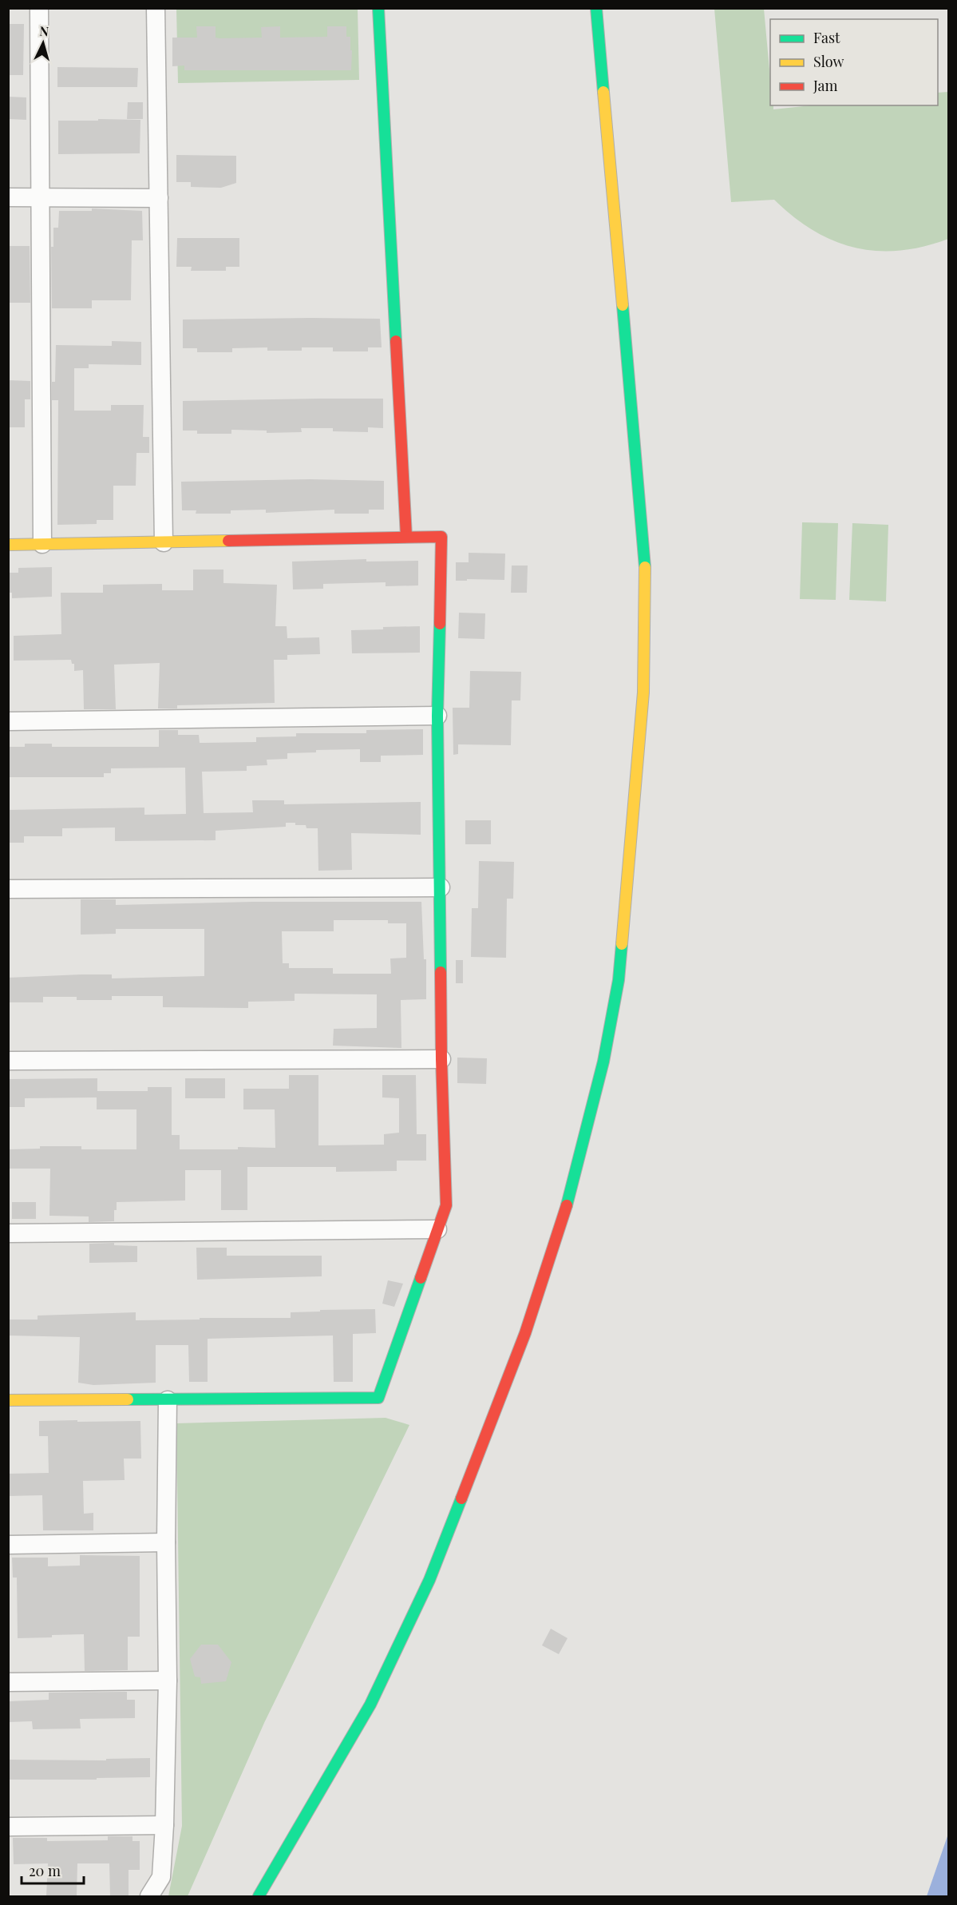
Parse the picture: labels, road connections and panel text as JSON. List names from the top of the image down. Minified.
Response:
{"legend":["Fast","Slow","Jam"],"scale_bar":"20 m","north":"top"}
